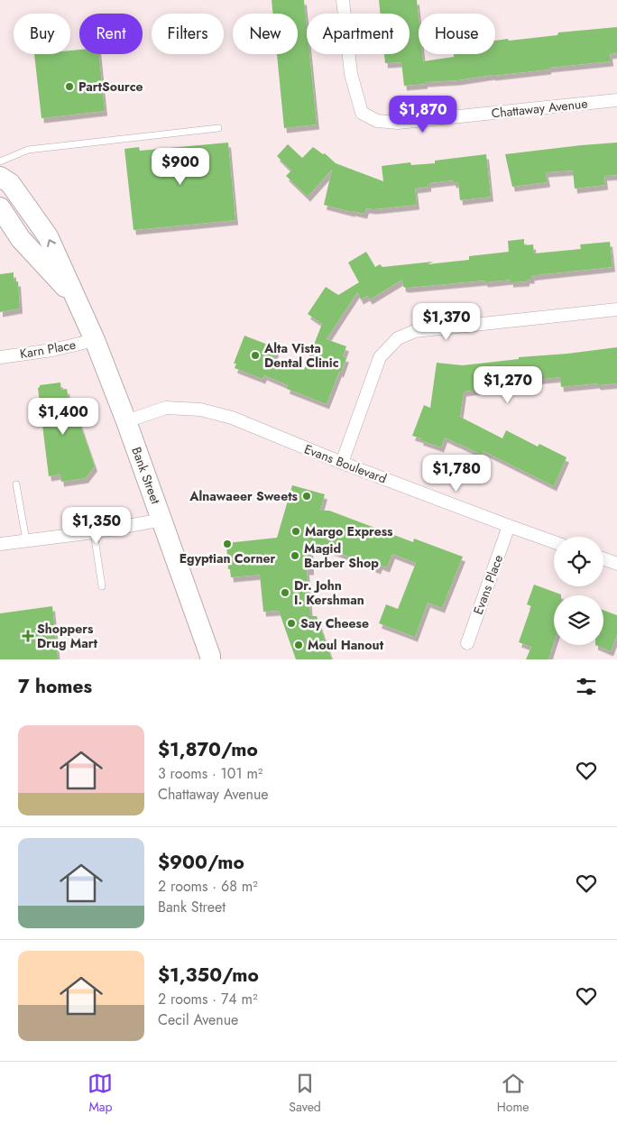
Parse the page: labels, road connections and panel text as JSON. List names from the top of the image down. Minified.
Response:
{"streets":{"main road":["Bank Street"],"street":["Chattaway Avenue","Karn Place","Evans Boulevard","Evans Place"]},"crossings":[["Karn Place","Bank Street"],["Evans Boulevard","Bank Street"],["Evans Boulevard","Evans Place"]],"places":{"other":["PartSource","Alta Vista Dental Clinic","Alnawaeer Sweets","Margo Express","Egyptian Corner","Magid Barber Shop","Dr. John I. Kershman","Say Cheese","Moul Hanout"],"health":["Shoppers Drug Mart"]},"page":{"chip":["Buy","Rent","Filters","New","Apartment","House"],"price":["$1,870","$900","$1,370","$1,270","$1,400","$1,780","$1,350"],"heading":"7 homes","list":[{"name":"$1,870/mo","note":"3 rooms · 101 m² · Chattaway Avenue"},{"name":"$900/mo","note":"2 rooms · 68 m² · Bank Street"},{"name":"$1,350/mo","note":"2 rooms · 74 m² · Cecil Avenue"}],"tabs":["Map","Saved","Home"]}}
